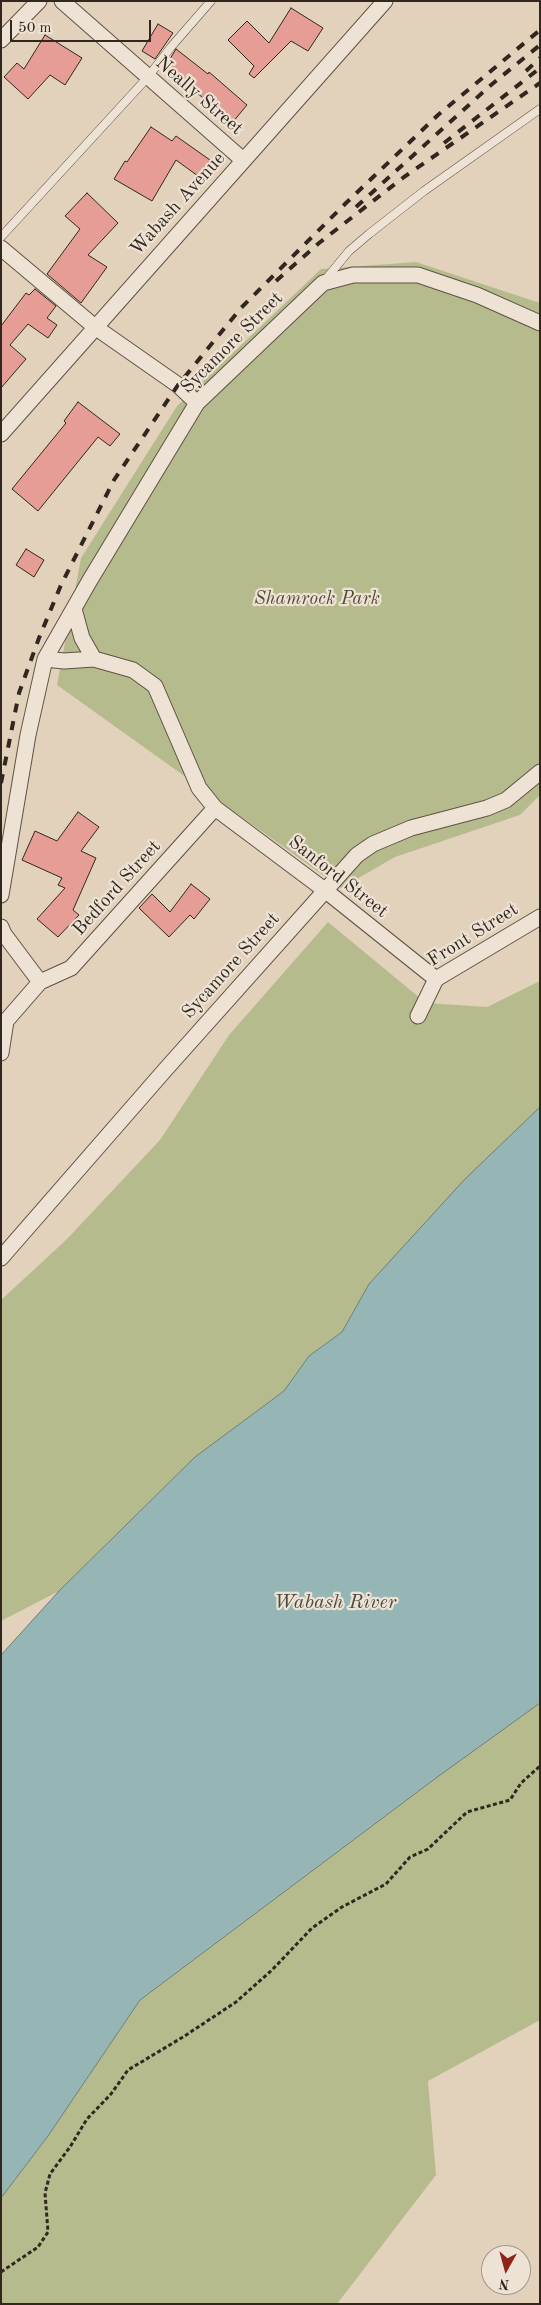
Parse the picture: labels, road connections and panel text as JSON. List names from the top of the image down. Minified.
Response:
{"streets":{"street":["Neally Street","Wabash Avenue","Sycamore Street","Sanford Street","Bedford Street","Front Street"]},"crossings":[["Neally Street","Wabash Avenue"],["Sycamore Street","Sanford Street"],["Sanford Street","Bedford Street"],["Sanford Street","Front Street"]],"water":["Wabash River"],"parks":["Shamrock Park"],"scale_bar":"50 m","north":"bottom"}
